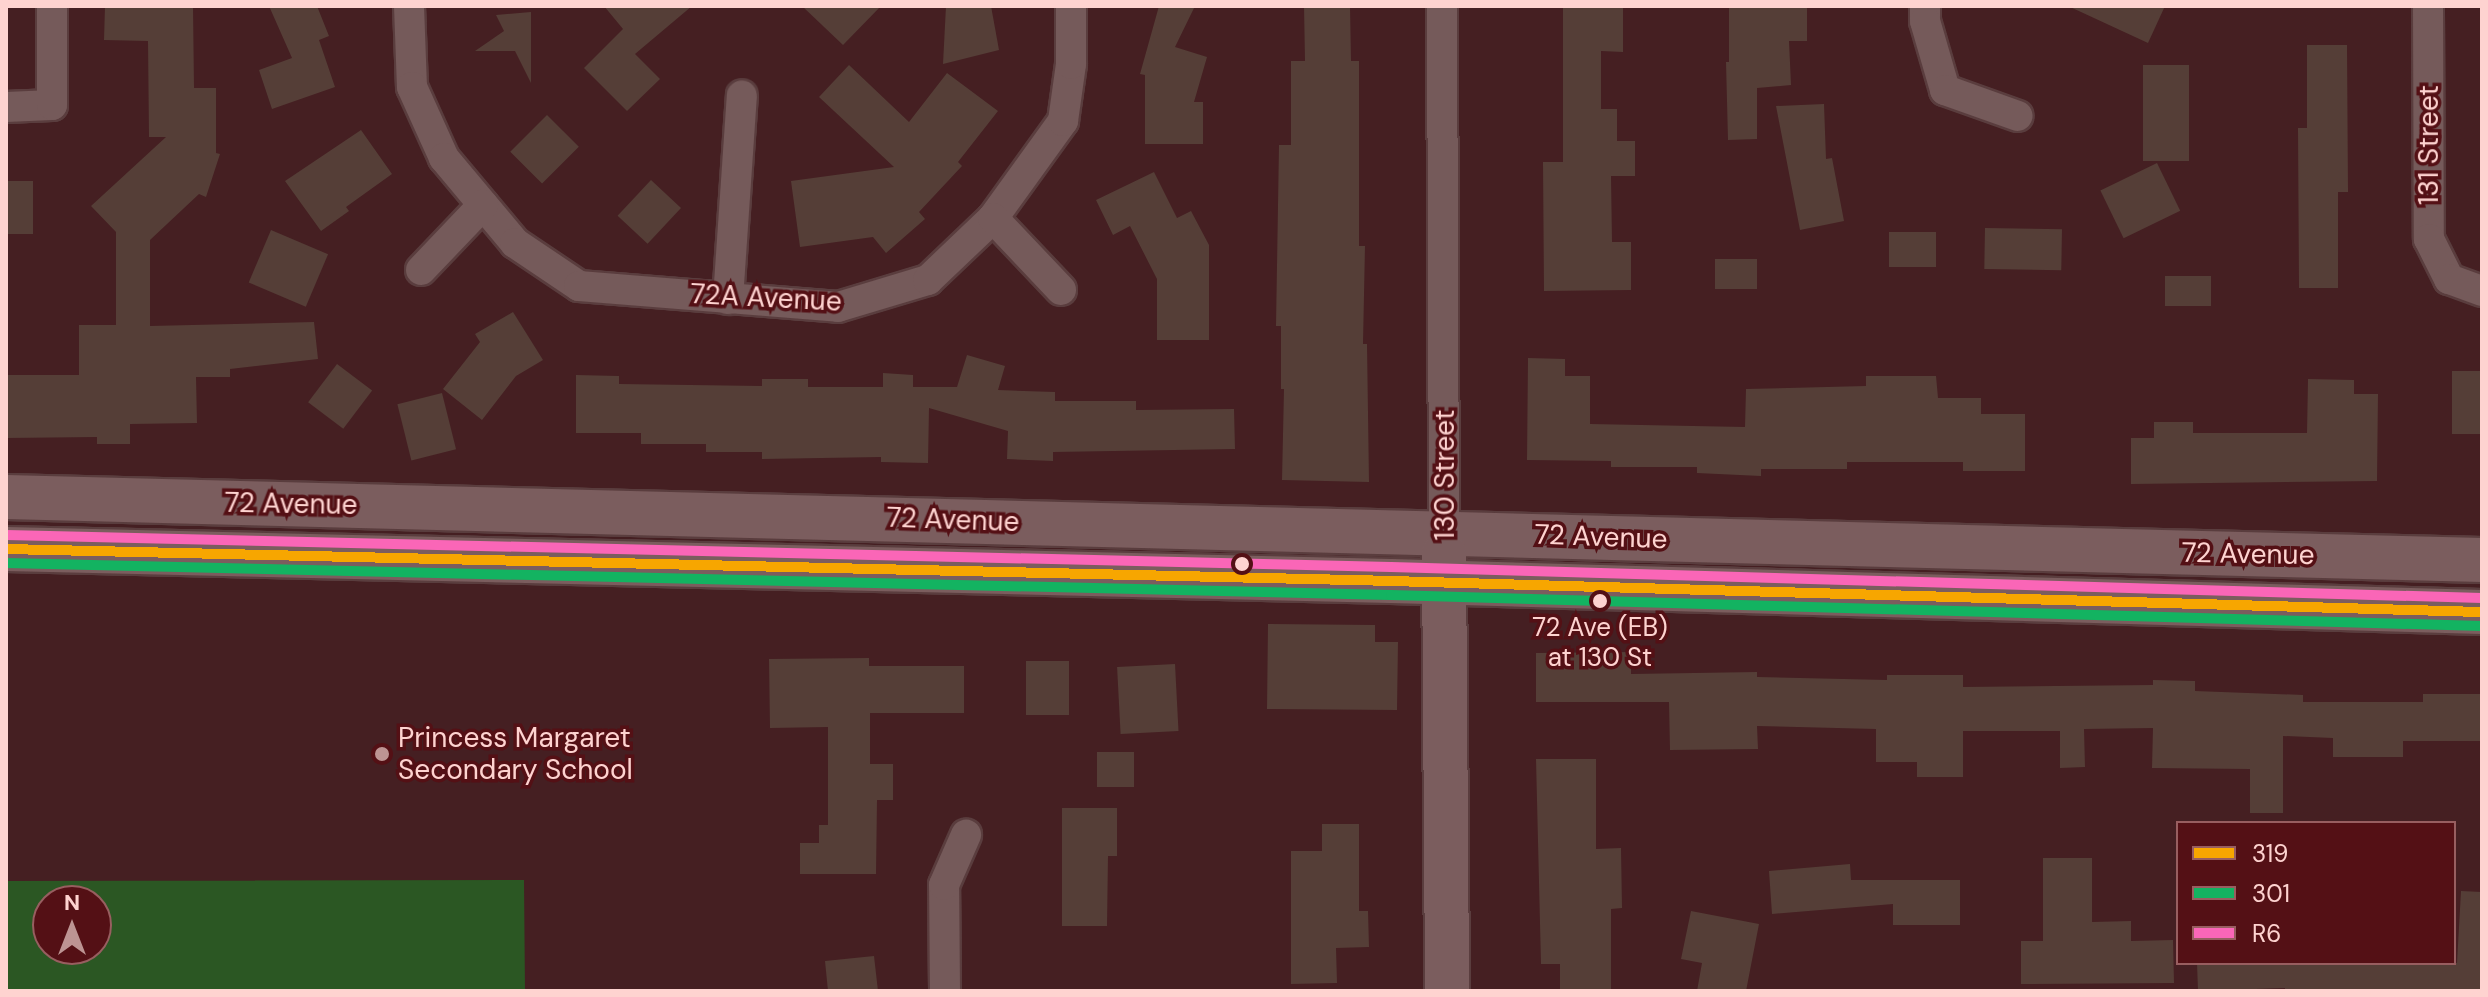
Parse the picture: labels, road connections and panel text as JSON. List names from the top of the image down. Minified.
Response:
{"streets":{"main road":["130 Street","72 Avenue"],"street":["131 Street","72A Avenue"]},"crossings":[["130 Street","72 Avenue"]],"places":["72 Ave (EB) at 130 St","Princess Margaret Secondary School"],"lines":["transit line R6","transit line 319","transit line 301"],"legend":["319","301","R6"],"north":"top"}
